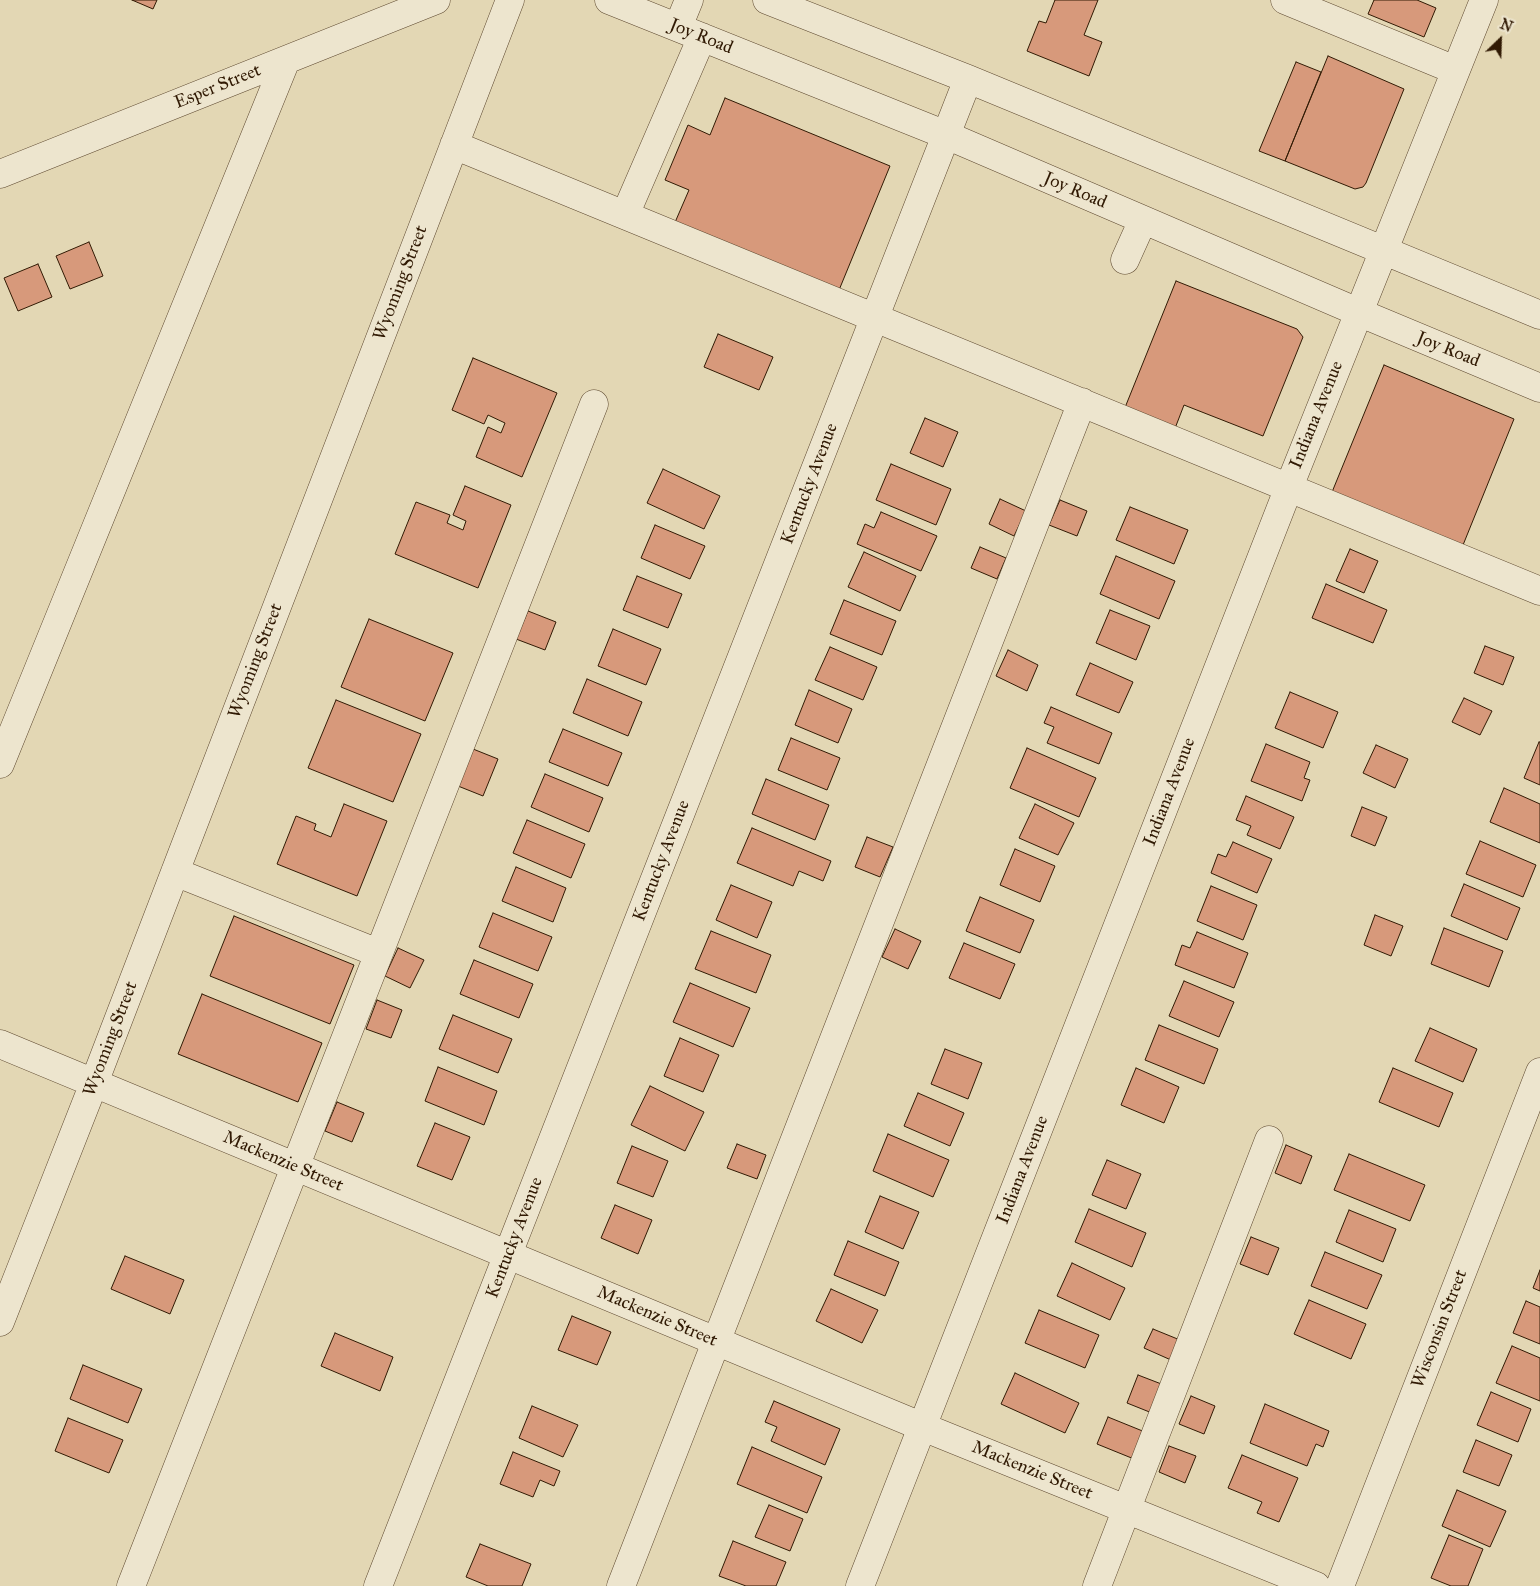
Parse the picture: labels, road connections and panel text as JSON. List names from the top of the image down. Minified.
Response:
{"streets":{"street":["Joy Road","Esper Street","Wyoming Street","Indiana Avenue","Kentucky Avenue","Mackenzie Street","Wisconsin Street"]},"crossings":[["Joy Road","Indiana Avenue"],["Joy Road","Kentucky Avenue"],["Wyoming Street","Mackenzie Street"],["Indiana Avenue","Mackenzie Street"],["Kentucky Avenue","Mackenzie Street"]],"north":"top right"}
